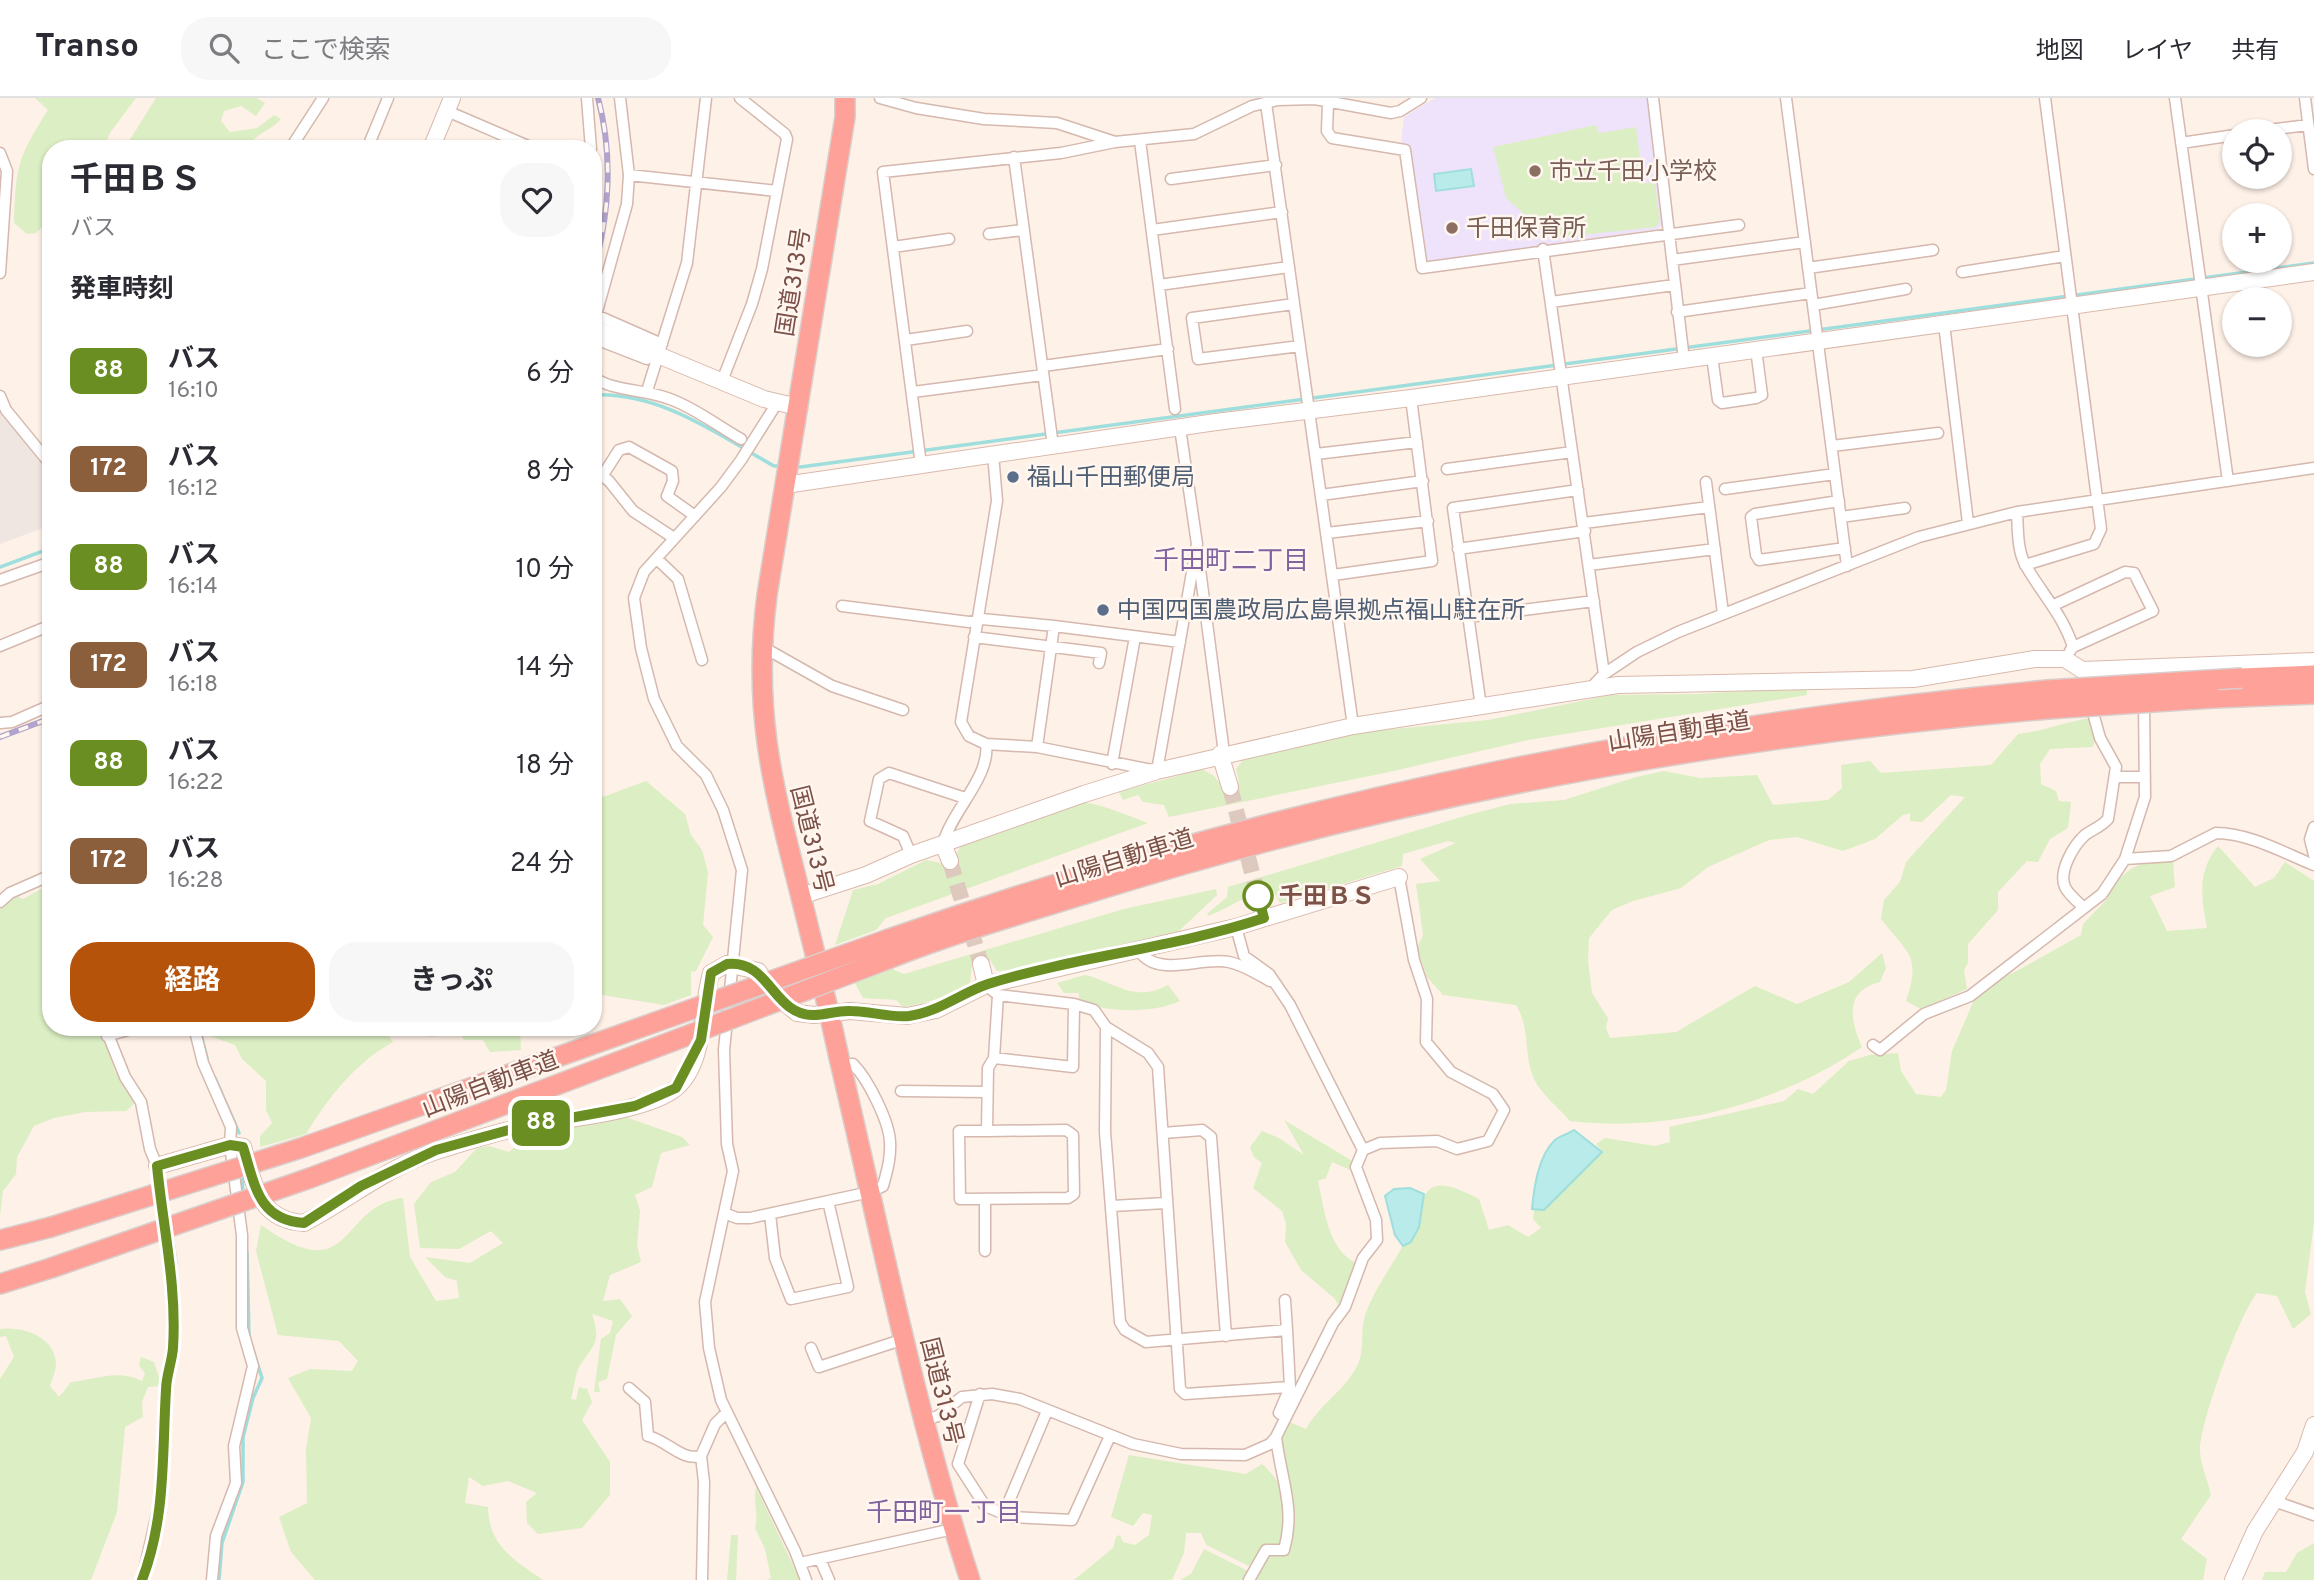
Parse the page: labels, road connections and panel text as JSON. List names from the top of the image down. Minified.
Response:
{"streets":{"highway":["国道313号","山陽自動車道"]},"districts":["千田町二丁目","千田町一丁目"],"places":["市立千田小学校","千田保育所","福山千田郵便局","中国四国農政局広島県拠点福山駐在所","千田ＢＳ"],"lines":["bus line 88"],"page":{"header":"Transo","search":"ここで検索","nav":["地図","レイヤ","共有"],"on_map":"88","map_buttons":["+","−"],"heading":[["千田ＢＳ","バス"],"発車時刻"],"list":[{"mark":"88","name":"バス","note":"16:10","value":"6 分"},{"mark":"172","name":"バス","note":"16:12","value":"8 分"},{"mark":"88","name":"バス","note":"16:14","value":"10 分"},{"mark":"172","name":"バス","note":"16:18","value":"14 分"},{"mark":"88","name":"バス","note":"16:22","value":"18 分"},{"mark":"172","name":"バス","note":"16:28","value":"24 分"}],"buttons":["経路","きっぷ"]}}
